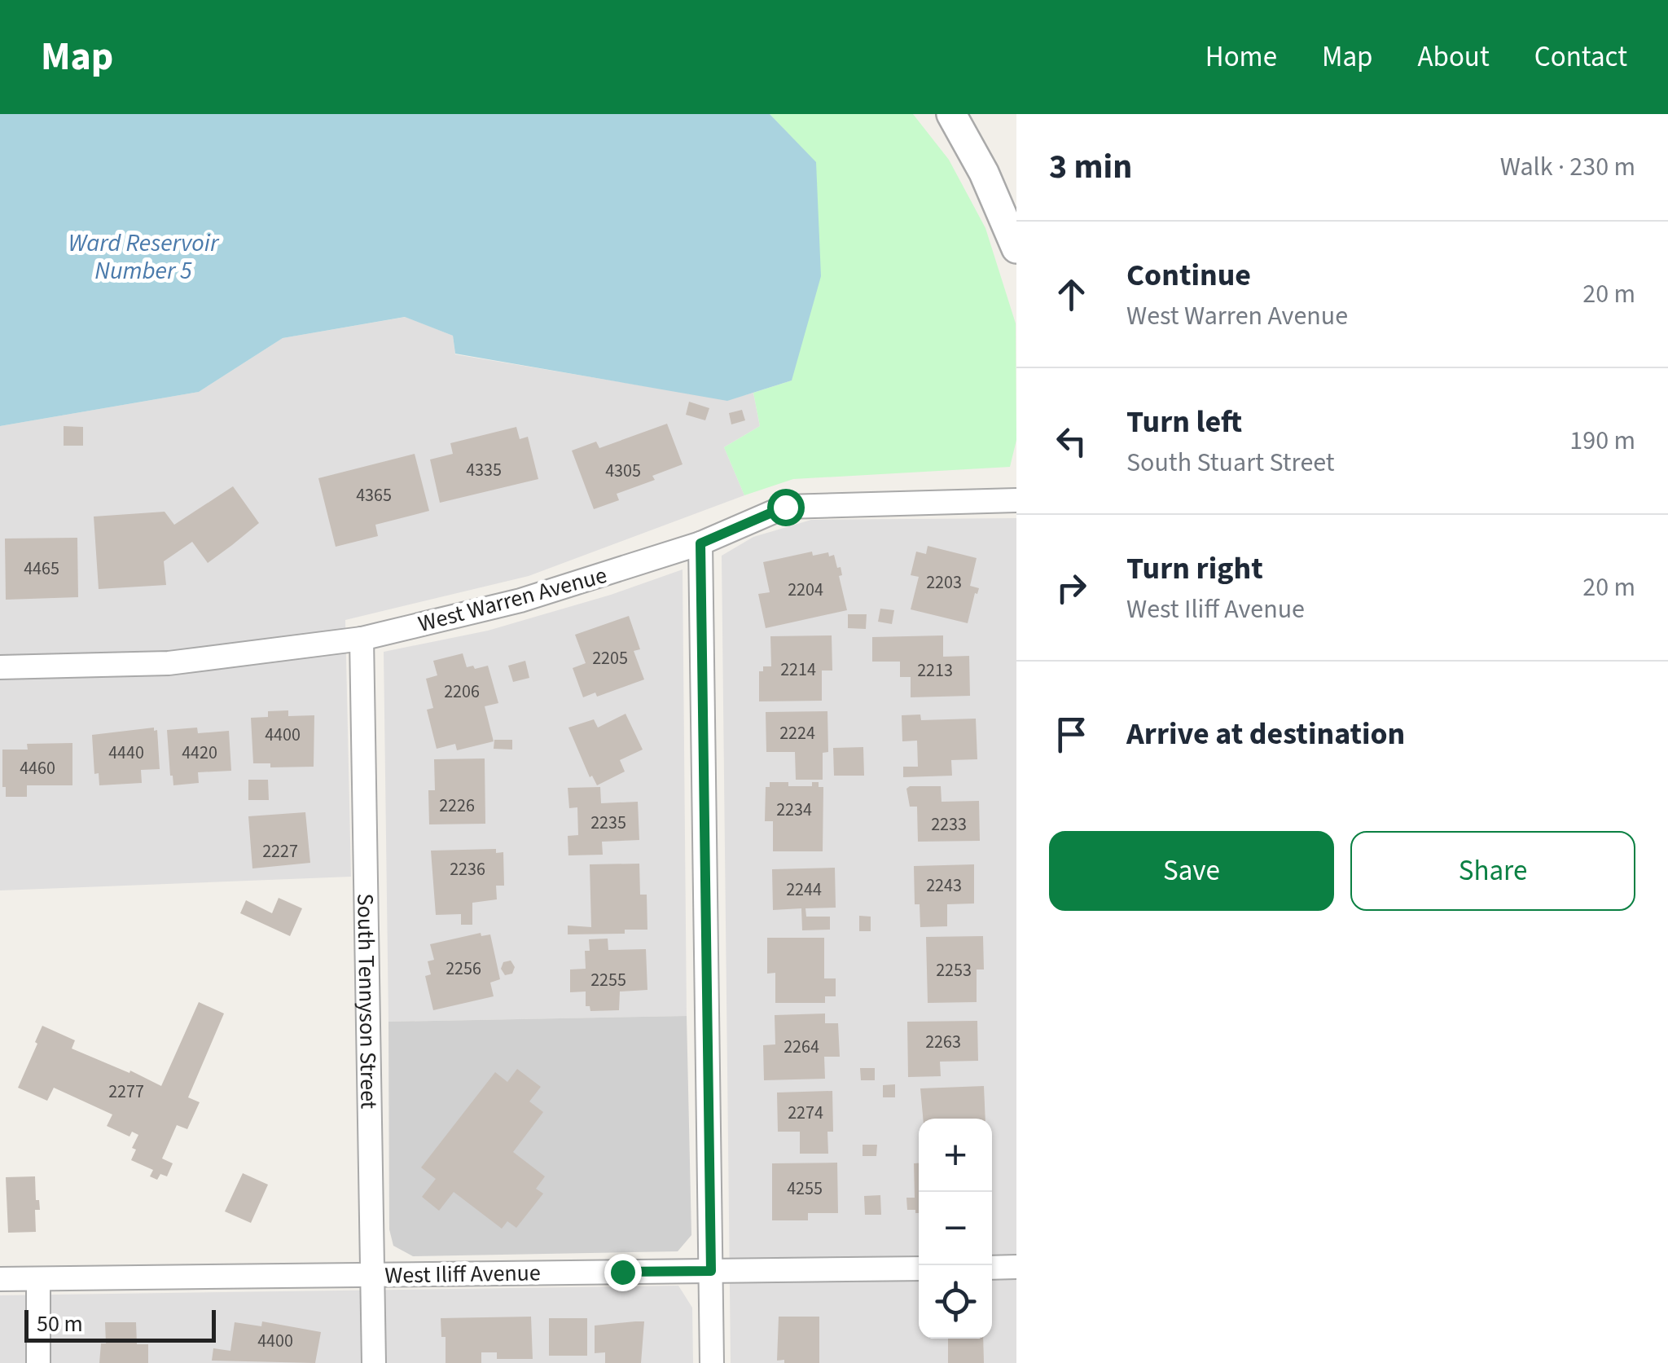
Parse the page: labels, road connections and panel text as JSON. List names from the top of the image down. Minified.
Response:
{"streets":{"street":["West Warren Avenue","South Tennyson Street","West Iliff Avenue"]},"crossings":[["West Warren Avenue","South Tennyson Street"],["South Tennyson Street","West Iliff Avenue"]],"water":["Ward Reservoir Number 5"],"house_numbers":["4335","4305","4365","4465","2203","2204","2205","2214","2213","2206","2224","4400","4440","4420","4460","2226","2234","2235","2233","2227","2236","2243","2244","2256","2253","2255","2263","2264","2277","2274","4255","4400"],"scale_bar":"50 m","page":{"header":"Map","nav":["Home","Map","About","Contact"],"heading":["3 min","Walk · 230 m"],"list":[["Continue","West Warren Avenue","20 m"],["Turn left","South Stuart Street","190 m"],["Turn right","West Iliff Avenue","20 m"],"Arrive at destination"],"buttons":["Save","Share"],"map_buttons":["+","−"],"scale":"50 m"}}
